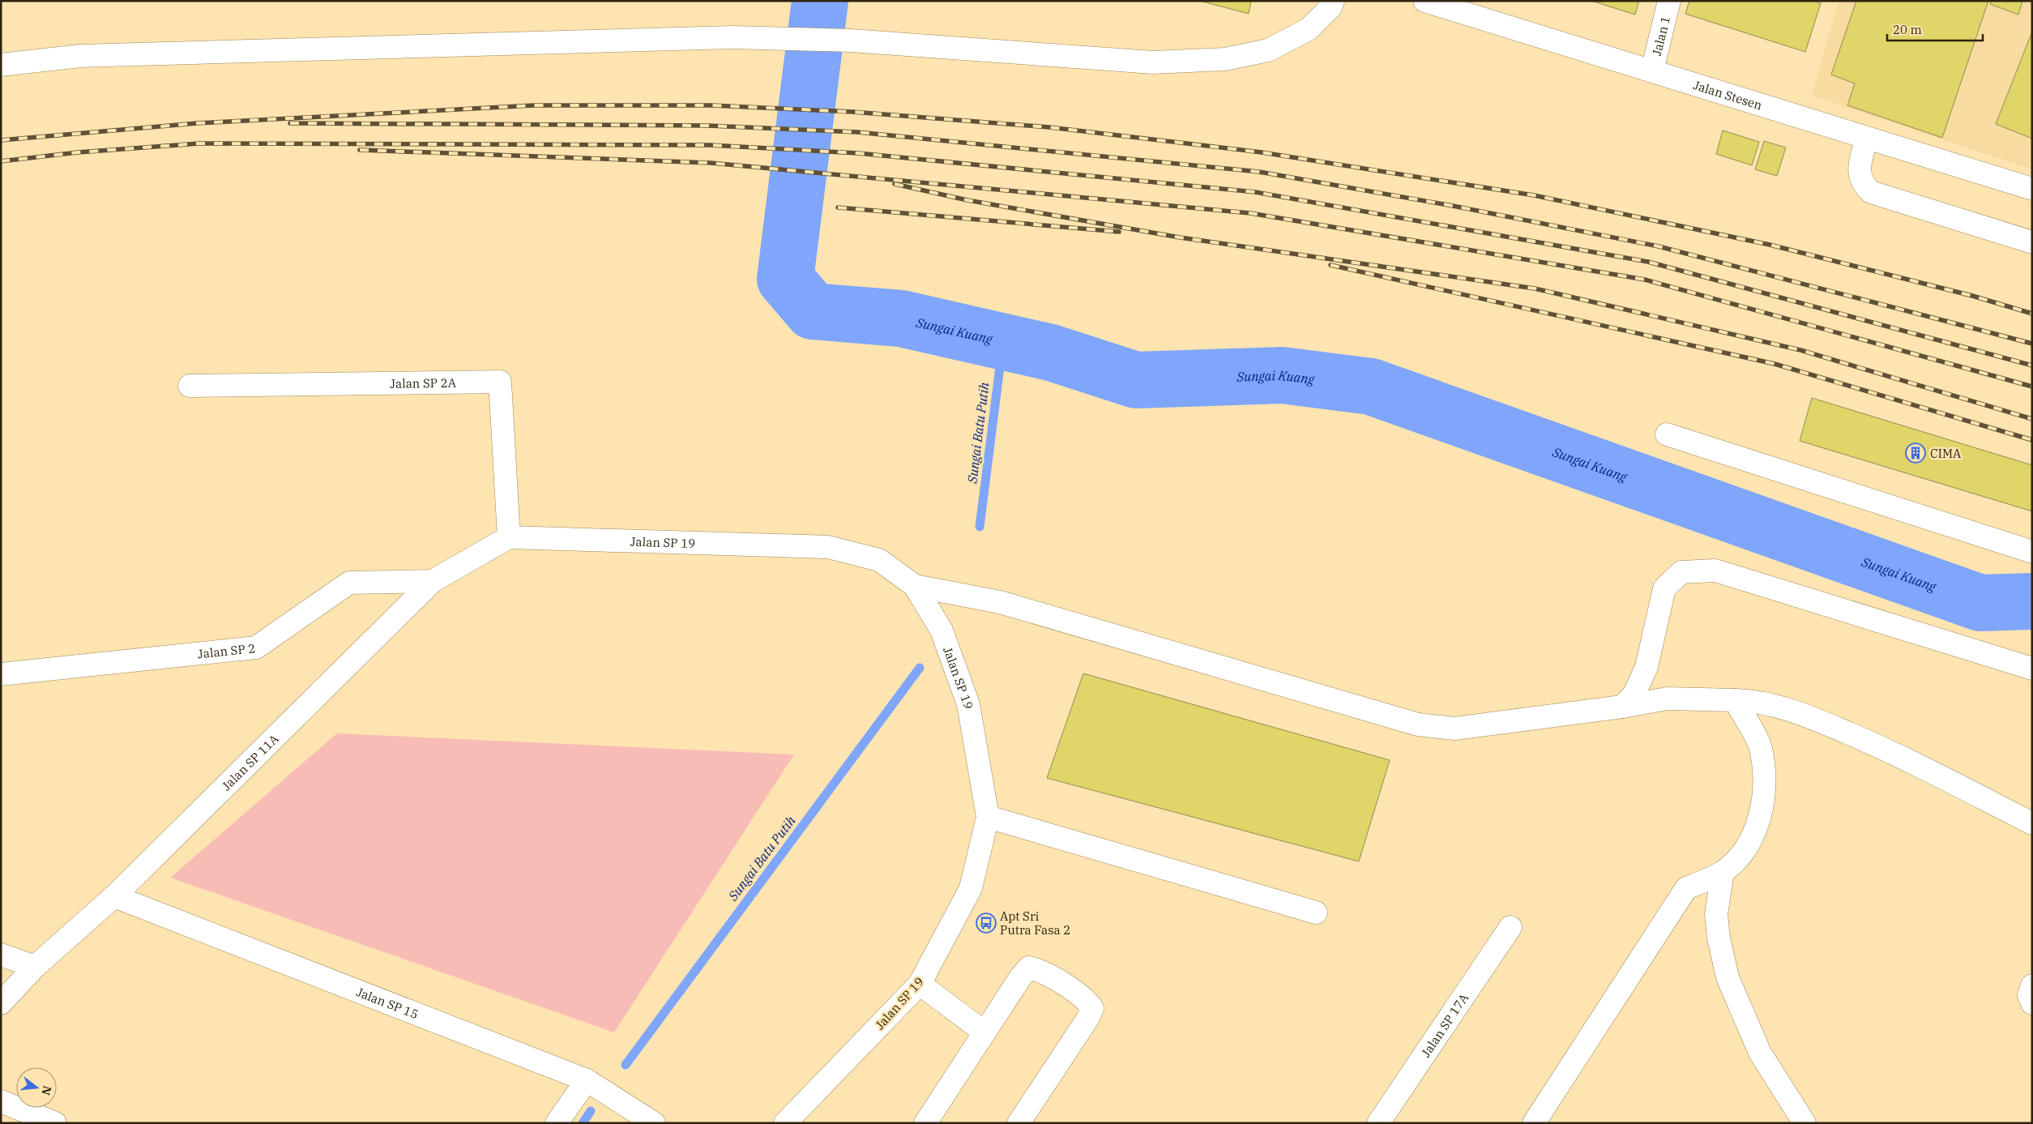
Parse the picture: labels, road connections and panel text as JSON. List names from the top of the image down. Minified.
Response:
{"streets":{"street":["Jalan 1","Jalan Stesen","Jalan SP 2A","Jalan SP 19","Jalan SP 2","Jalan SP 11A","Jalan SP 15","Jalan SP 17A"]},"crossings":[["Jalan 1","Jalan Stesen"],["Jalan SP 2A","Jalan SP 19"],["Jalan SP 2A","Jalan SP 11A"],["Jalan SP 19","Jalan SP 11A"],["Jalan SP 2","Jalan SP 11A"],["Jalan SP 11A","Jalan SP 15"]],"water":["Sungai Kuang","Sungai Batu Putih"],"places":{"building":["CIMA"],"bus stop":["Apt Sri Putra Fasa 2"]},"scale_bar":"20 m","north":"right"}
